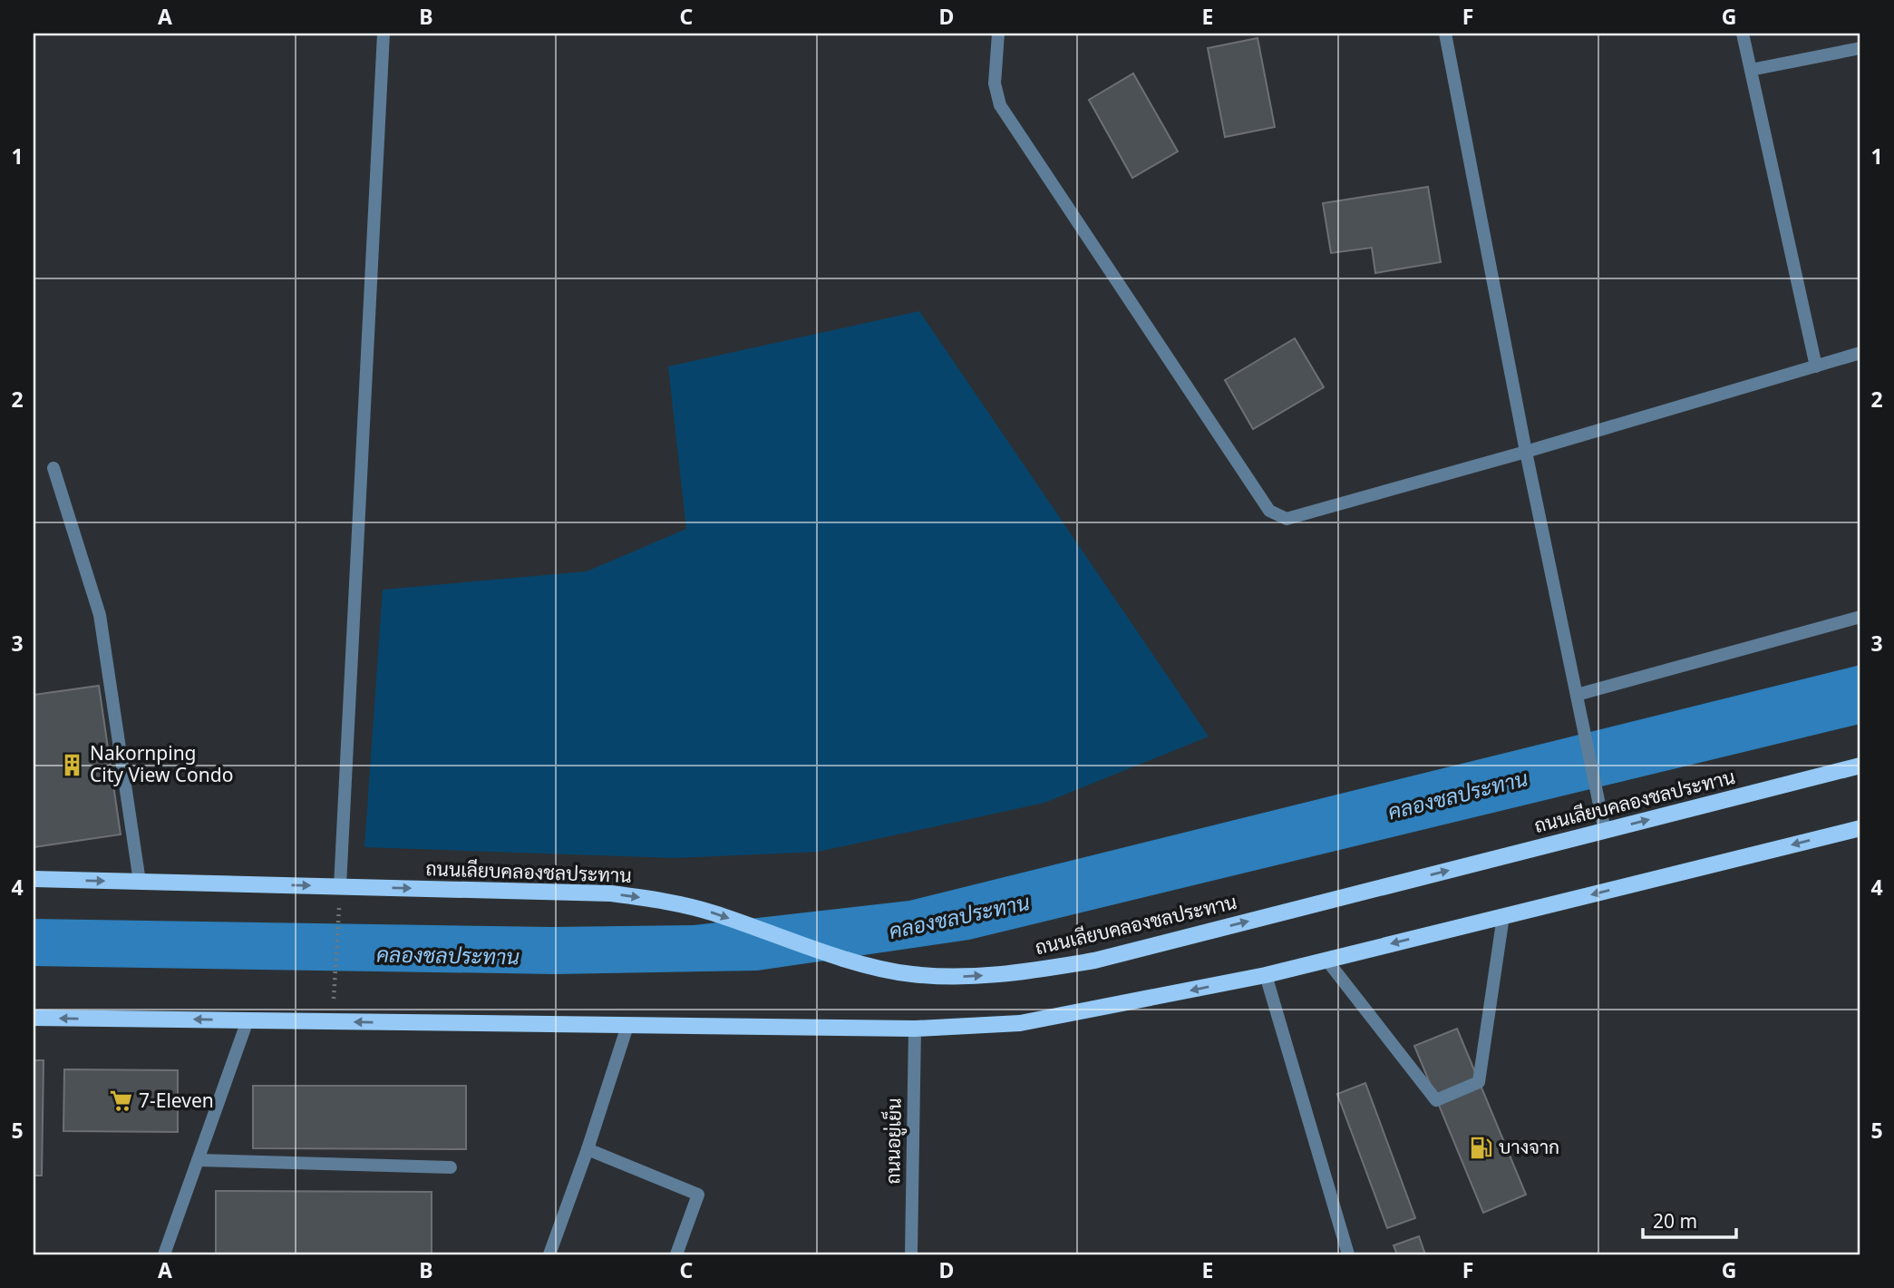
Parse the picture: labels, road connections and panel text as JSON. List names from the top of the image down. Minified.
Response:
{"streets":{"main road":["ถนนเลียบคลองชลประทาน"],"street":["ถนนอยู่เย็น"]},"water":["คลองชลประทาน"],"places":{"building":["Nakornping City View Condo"],"supermarket":["7-Eleven"],"fuel station":["บางจาก"]},"scale_bar":"20 m","grid":{"columns":["A","B","C","D","E","F","G"],"rows":["1","2","3","4","5"]}}
